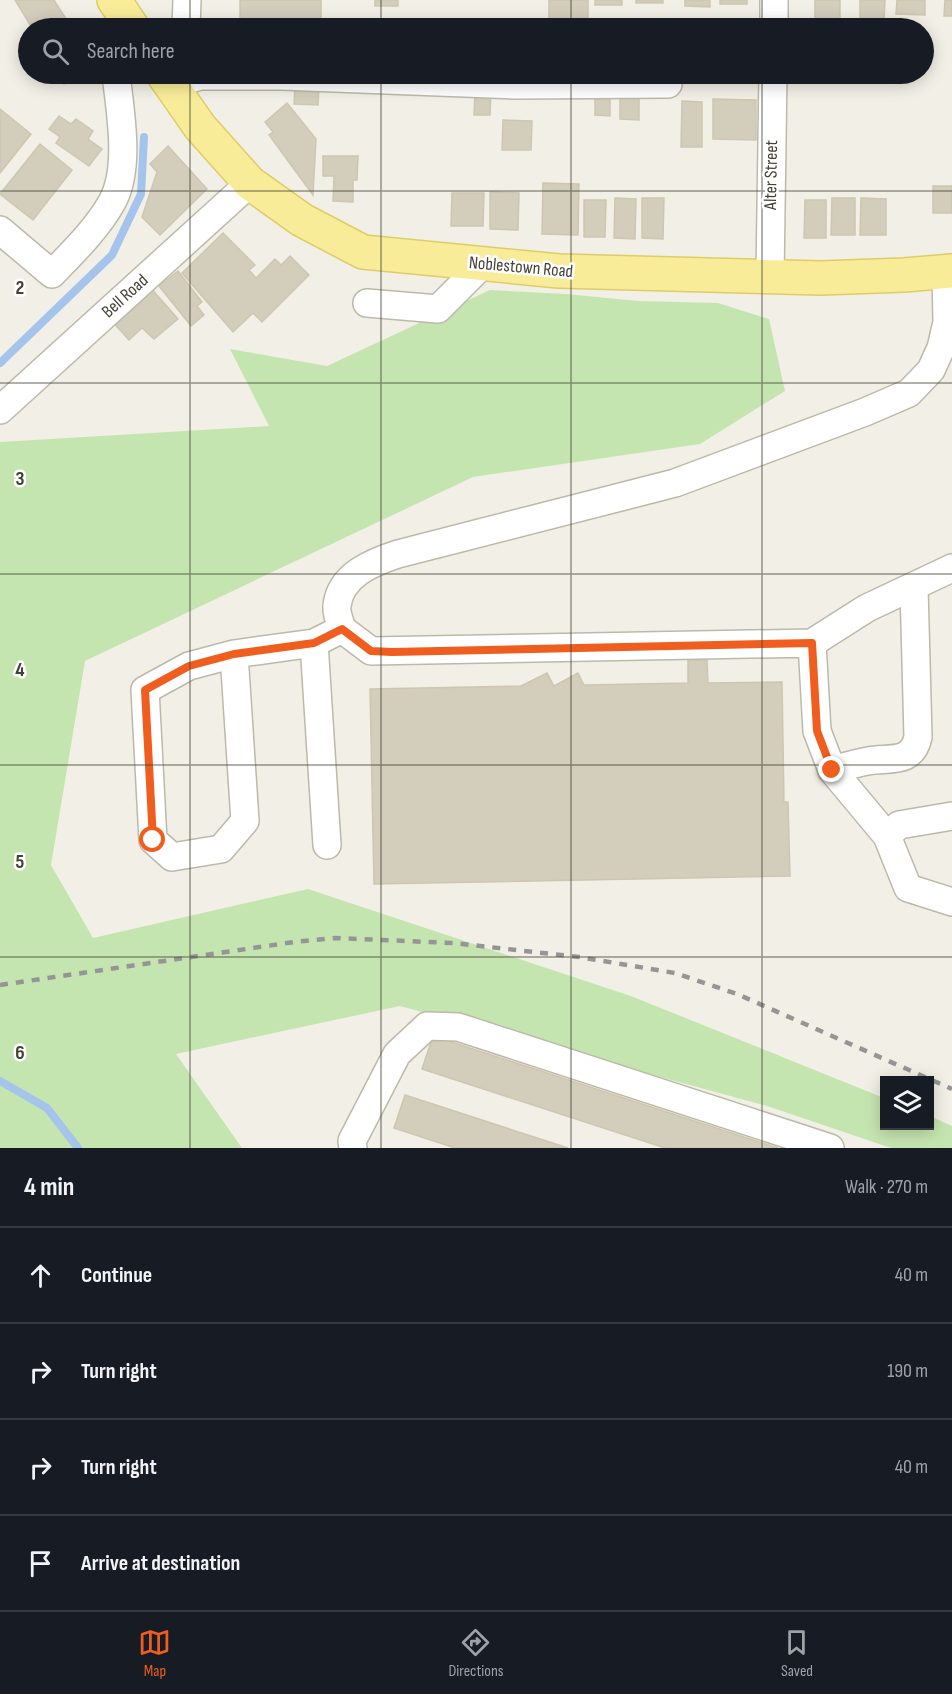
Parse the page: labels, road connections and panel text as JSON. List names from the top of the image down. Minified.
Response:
{"streets":{"main road":["Noblestown Road"],"street":["Alter Street","Bell Road"]},"crossings":[["Alter Street","Noblestown Road"],["Noblestown Road","Bell Road"]],"page":{"search":"Search here","heading":["4 min","Walk · 270 m"],"list":[["Continue","40 m"],["Turn right","190 m"],["Turn right","40 m"],"Arrive at destination"],"nav":["Map","Directions","Saved"]},"grid":{"rows":["2","3","4","5","6"]}}
